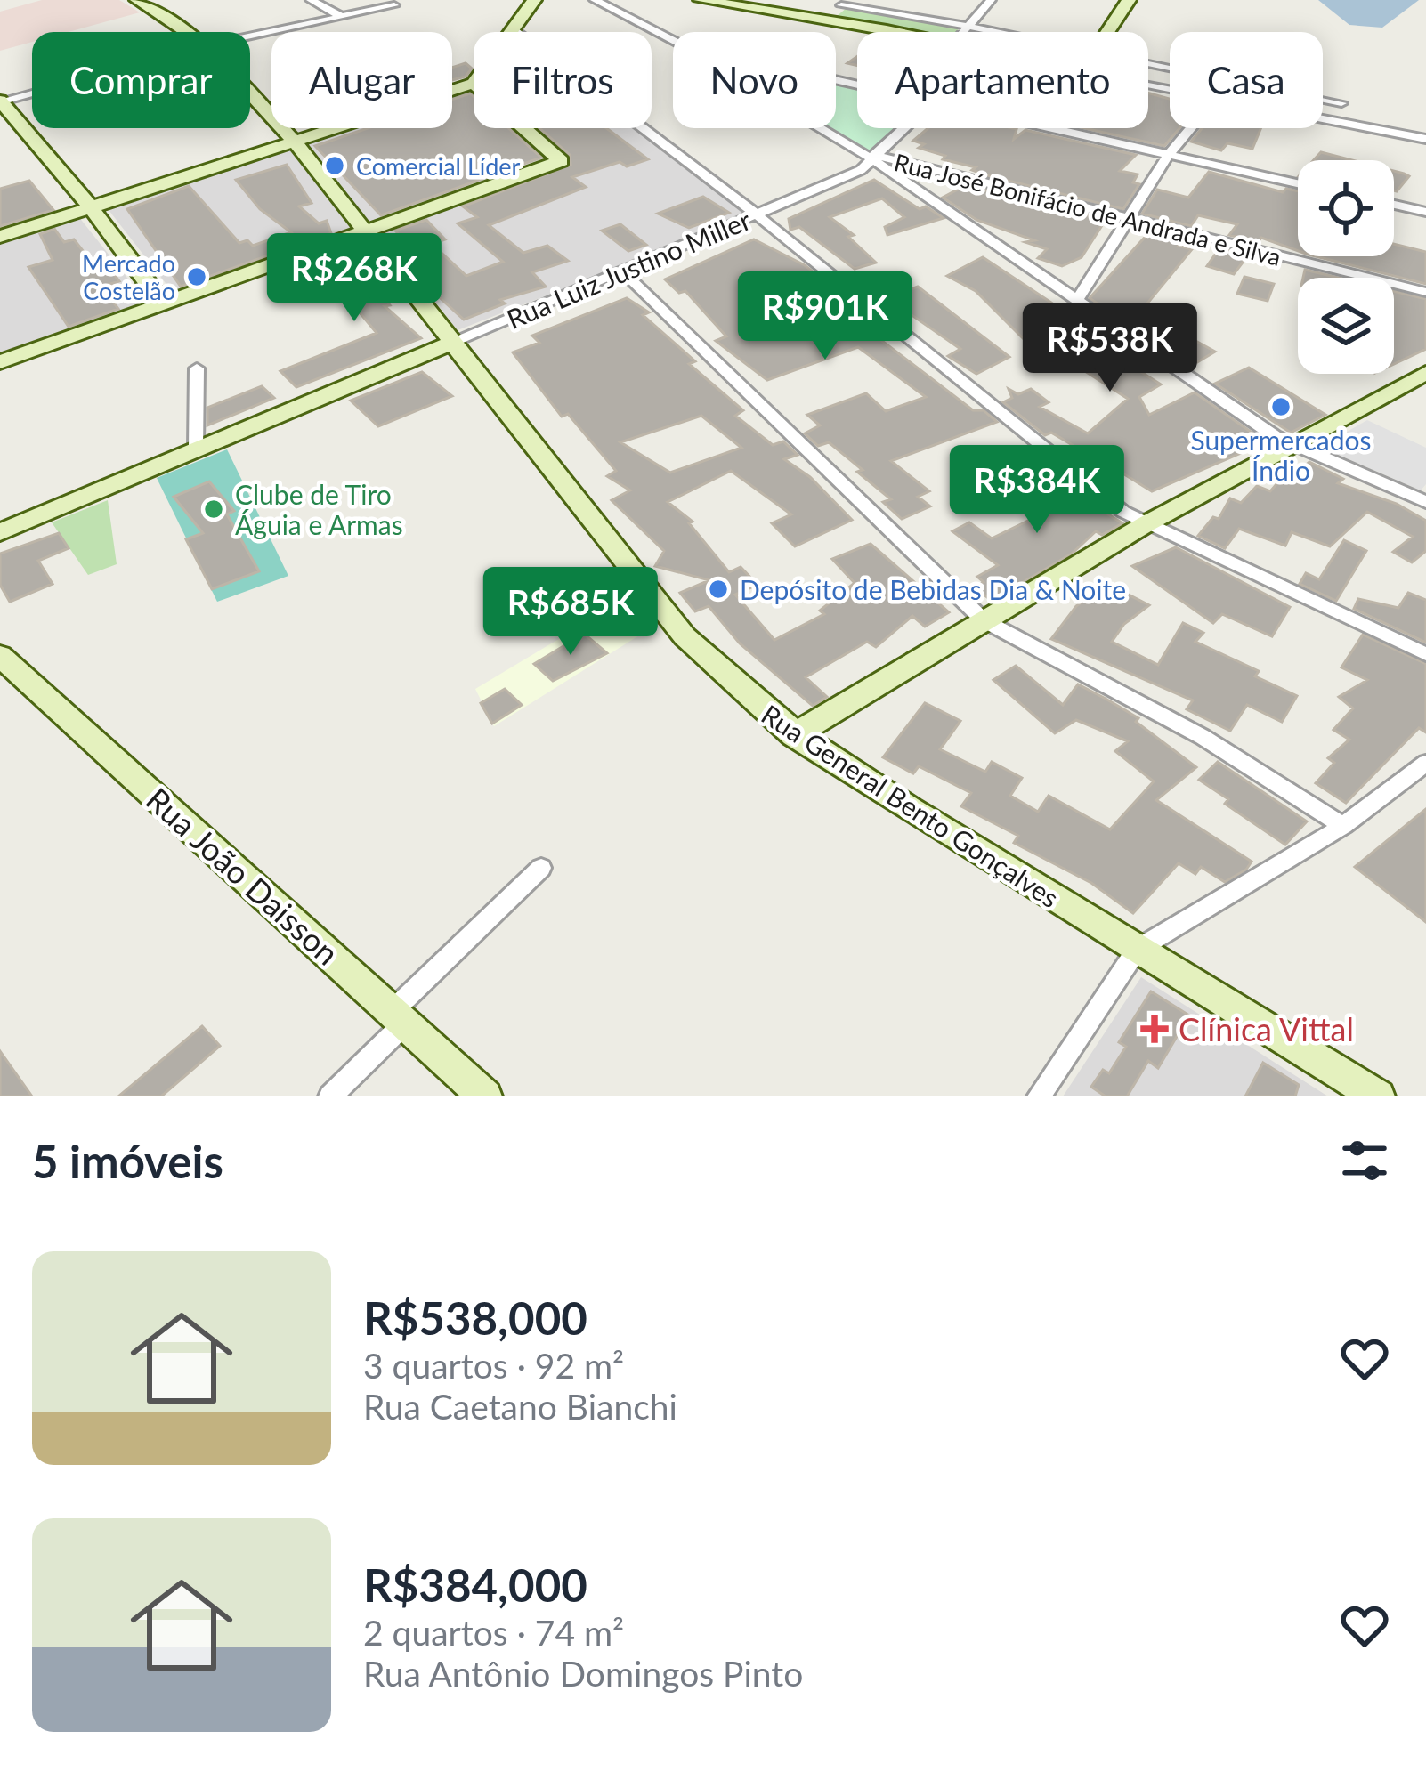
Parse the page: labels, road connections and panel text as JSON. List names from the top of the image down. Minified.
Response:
{"streets":{"street":["Rua José Bonifácio de Andrada e Silva","Rua Luiz Justino Miller","Rua General Bento Gonçalves","Rua João Daisson"]},"crossings":[["Rua José Bonifácio de Andrada e Silva","Rua Luiz Justino Miller"],["Rua Luiz Justino Miller","Rua General Bento Gonçalves"]],"places":{"other":["Comercial Líder","Mercado Costelão","Supermercados Índio","Clube de Tiro Águia e Armas","Depósito de Bebidas Dia & Noite"],"health":["Clínica Vittal"]},"page":{"chip":["Comprar","Alugar","Filtros","Novo","Apartamento","Casa"],"price":["R$268K","R$901K","R$538K","R$384K","R$685K"],"heading":"5 imóveis","list":[{"name":"R$538,000","note":"3 quartos · 92 m² · Rua Caetano Bianchi"},{"name":"R$384,000","note":"2 quartos · 74 m² · Rua Antônio Domingos Pinto"}]}}
